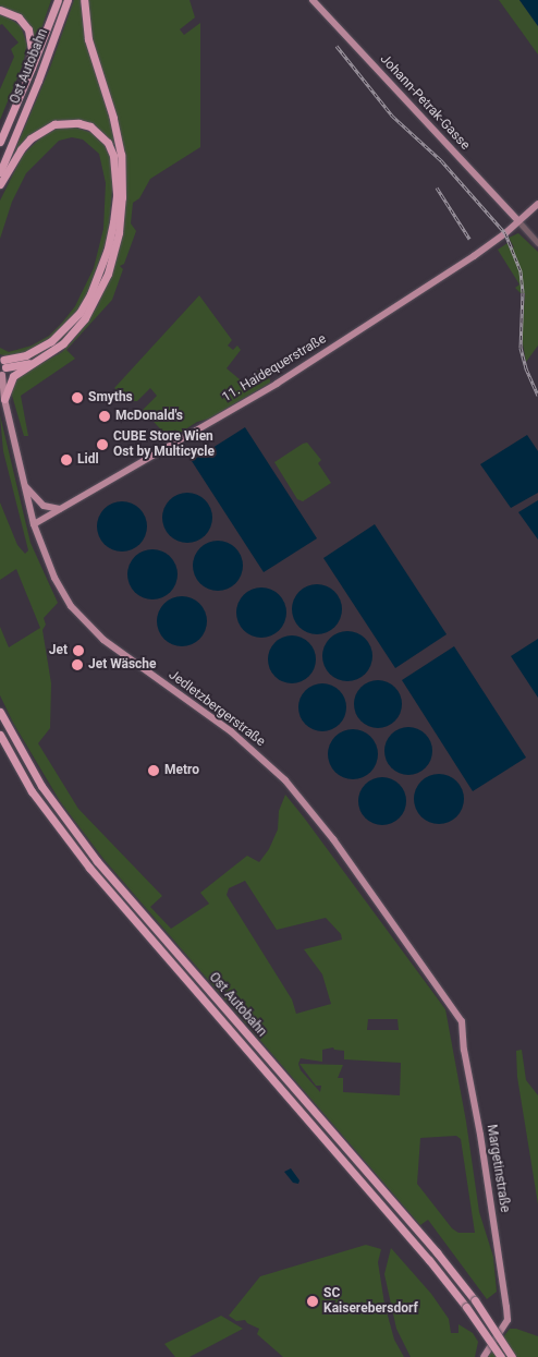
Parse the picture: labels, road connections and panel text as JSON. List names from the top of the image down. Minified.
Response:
{"streets":{"highway":["Ost Autobahn"],"main road":["Johann-Petrak-Gasse","11. Haidequerstraße","Jedletzbergerstraße","Margetinstraße"]},"crossings":[["Johann-Petrak-Gasse","11. Haidequerstraße"],["11. Haidequerstraße","Jedletzbergerstraße"],["Jedletzbergerstraße","Margetinstraße"]],"places":["Smyths","McDonald's","CUBE Store Wien Ost by Multicycle","Lidl","Jet","Jet Wäsche","Metro","SC Kaiserebersdorf"]}
